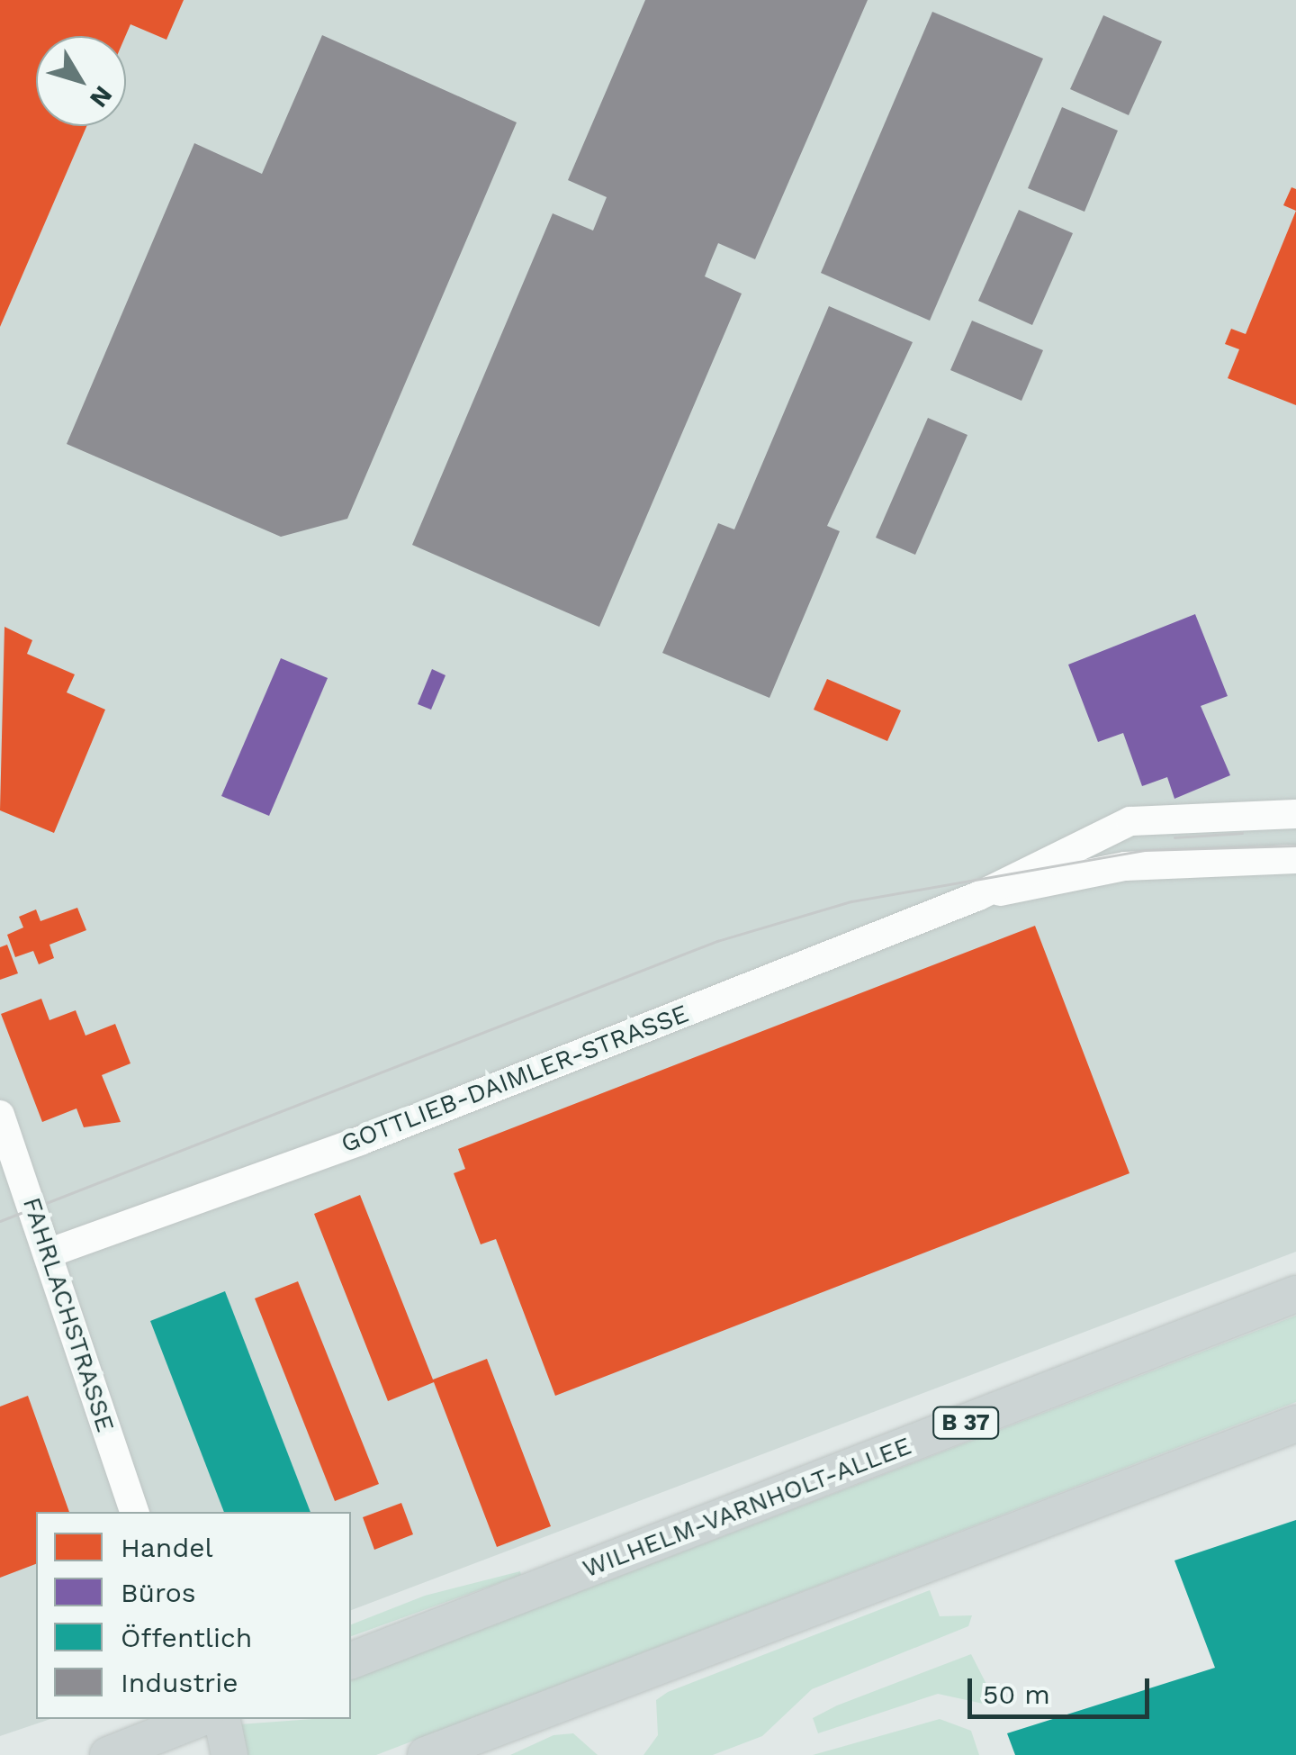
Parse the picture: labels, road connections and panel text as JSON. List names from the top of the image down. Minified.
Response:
{"streets":{"main road":["B 37","WILHELM-VARNHOLT-ALLEE"],"street":["GOTTLIEB-DAIMLER-STRASSE","FAHRLACHSTRASSE"]},"crossings":[["GOTTLIEB-DAIMLER-STRASSE","FAHRLACHSTRASSE"]],"legend":["Handel","Büros","Öffentlich","Industrie"],"scale_bar":"50 m","north":"bottom right"}
